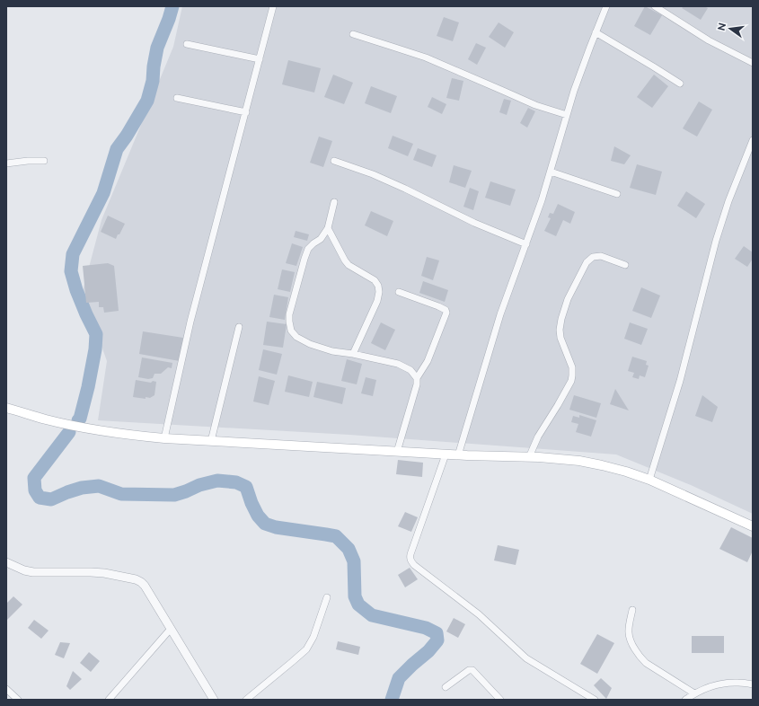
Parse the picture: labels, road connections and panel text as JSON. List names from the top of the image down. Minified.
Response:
{"north":"left"}
